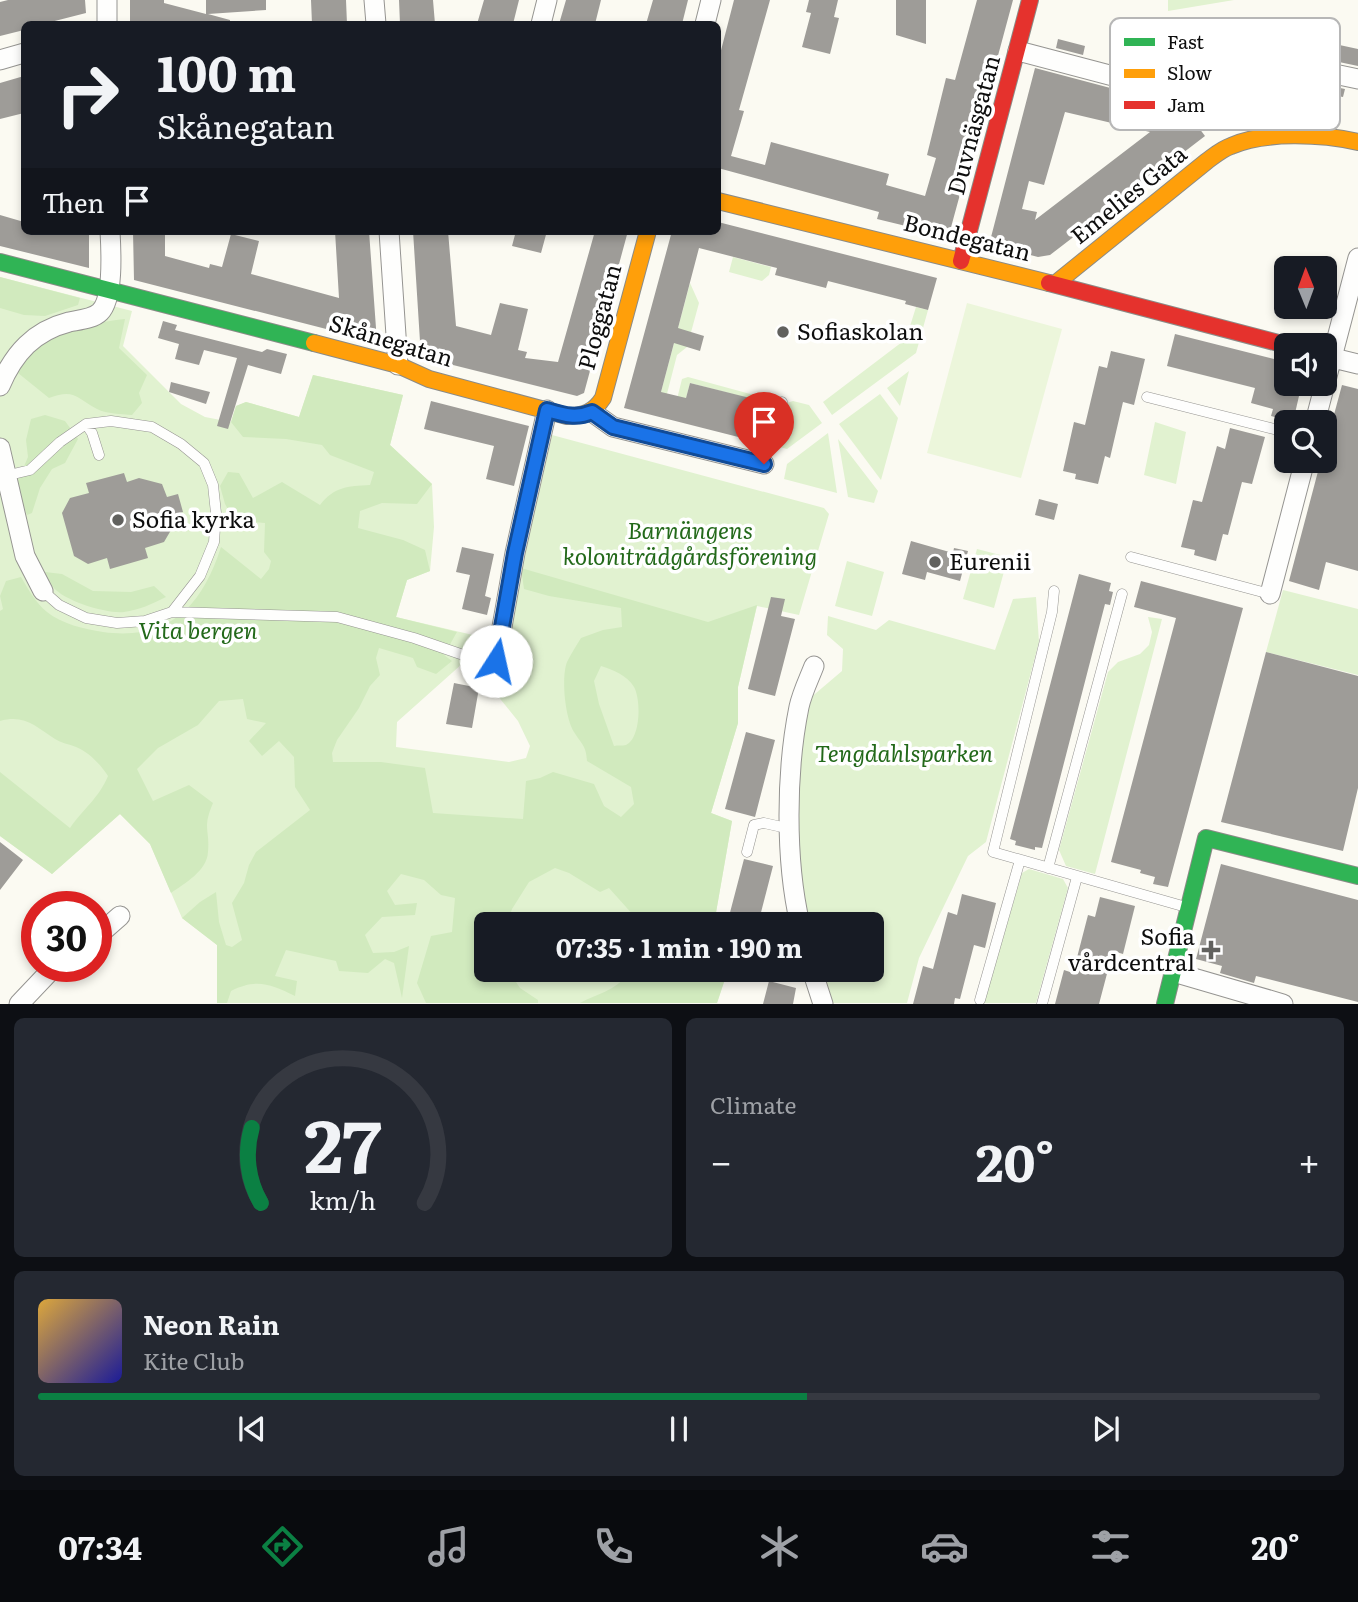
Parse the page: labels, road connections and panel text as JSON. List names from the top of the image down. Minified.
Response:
{"streets":{"street":["Duvnäsgatan","Emelies Gata","Bondegatan","Ploggatan","Skånegatan"]},"crossings":[["Duvnäsgatan","Bondegatan"],["Emelies Gata","Bondegatan"],["Ploggatan","Skånegatan"]],"parks":["Barnängens koloniträdgårdsförening","Vita bergen","Tengdahlsparken"],"places":{"other":["Sofiaskolan","Sofia kyrka","Eurenii"],"health":["Sofia vårdcentral"]},"legend":["Fast","Slow","Jam"],"north":"top","page":{"turn":["100 m","Skånegatan"],"then":"Then","limit":"30","trip":"07:35 · 1 min · 190 m","tile":"Climate","heat":["−","20°","+"],"song":["Neon Rain","Kite Club"],"tabs":["07:34","20°"],"gauge":["27","km/h"]}}
